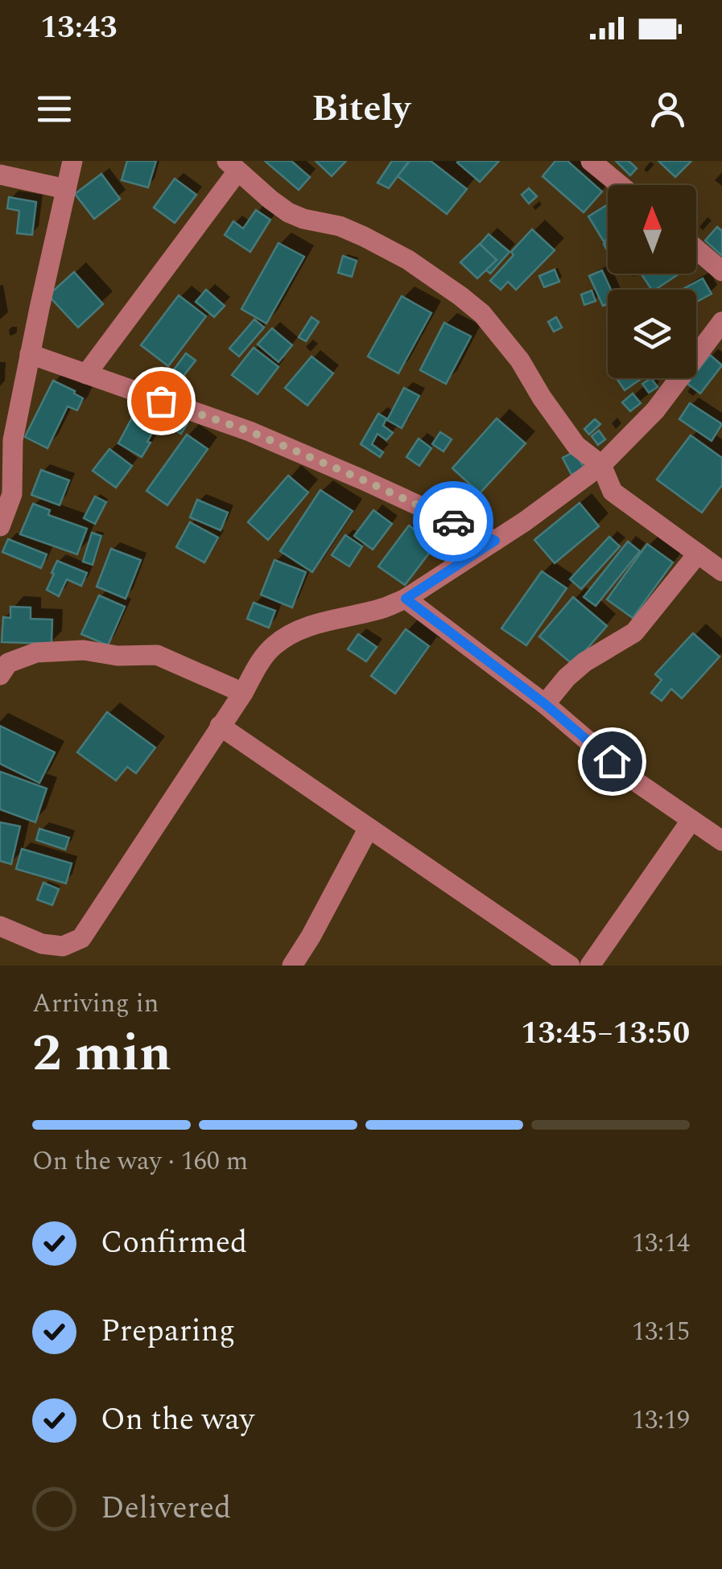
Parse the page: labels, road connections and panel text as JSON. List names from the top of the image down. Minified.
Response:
{"north":"top","page":{"status":"13:43","header":"Bitely","heading":["2 min","Arriving in","13:45–13:50"],"bar":"On the way · 160 m","list":[["Confirmed","13:14"],["Preparing","13:15"],["On the way","13:19"],"Delivered"]}}
